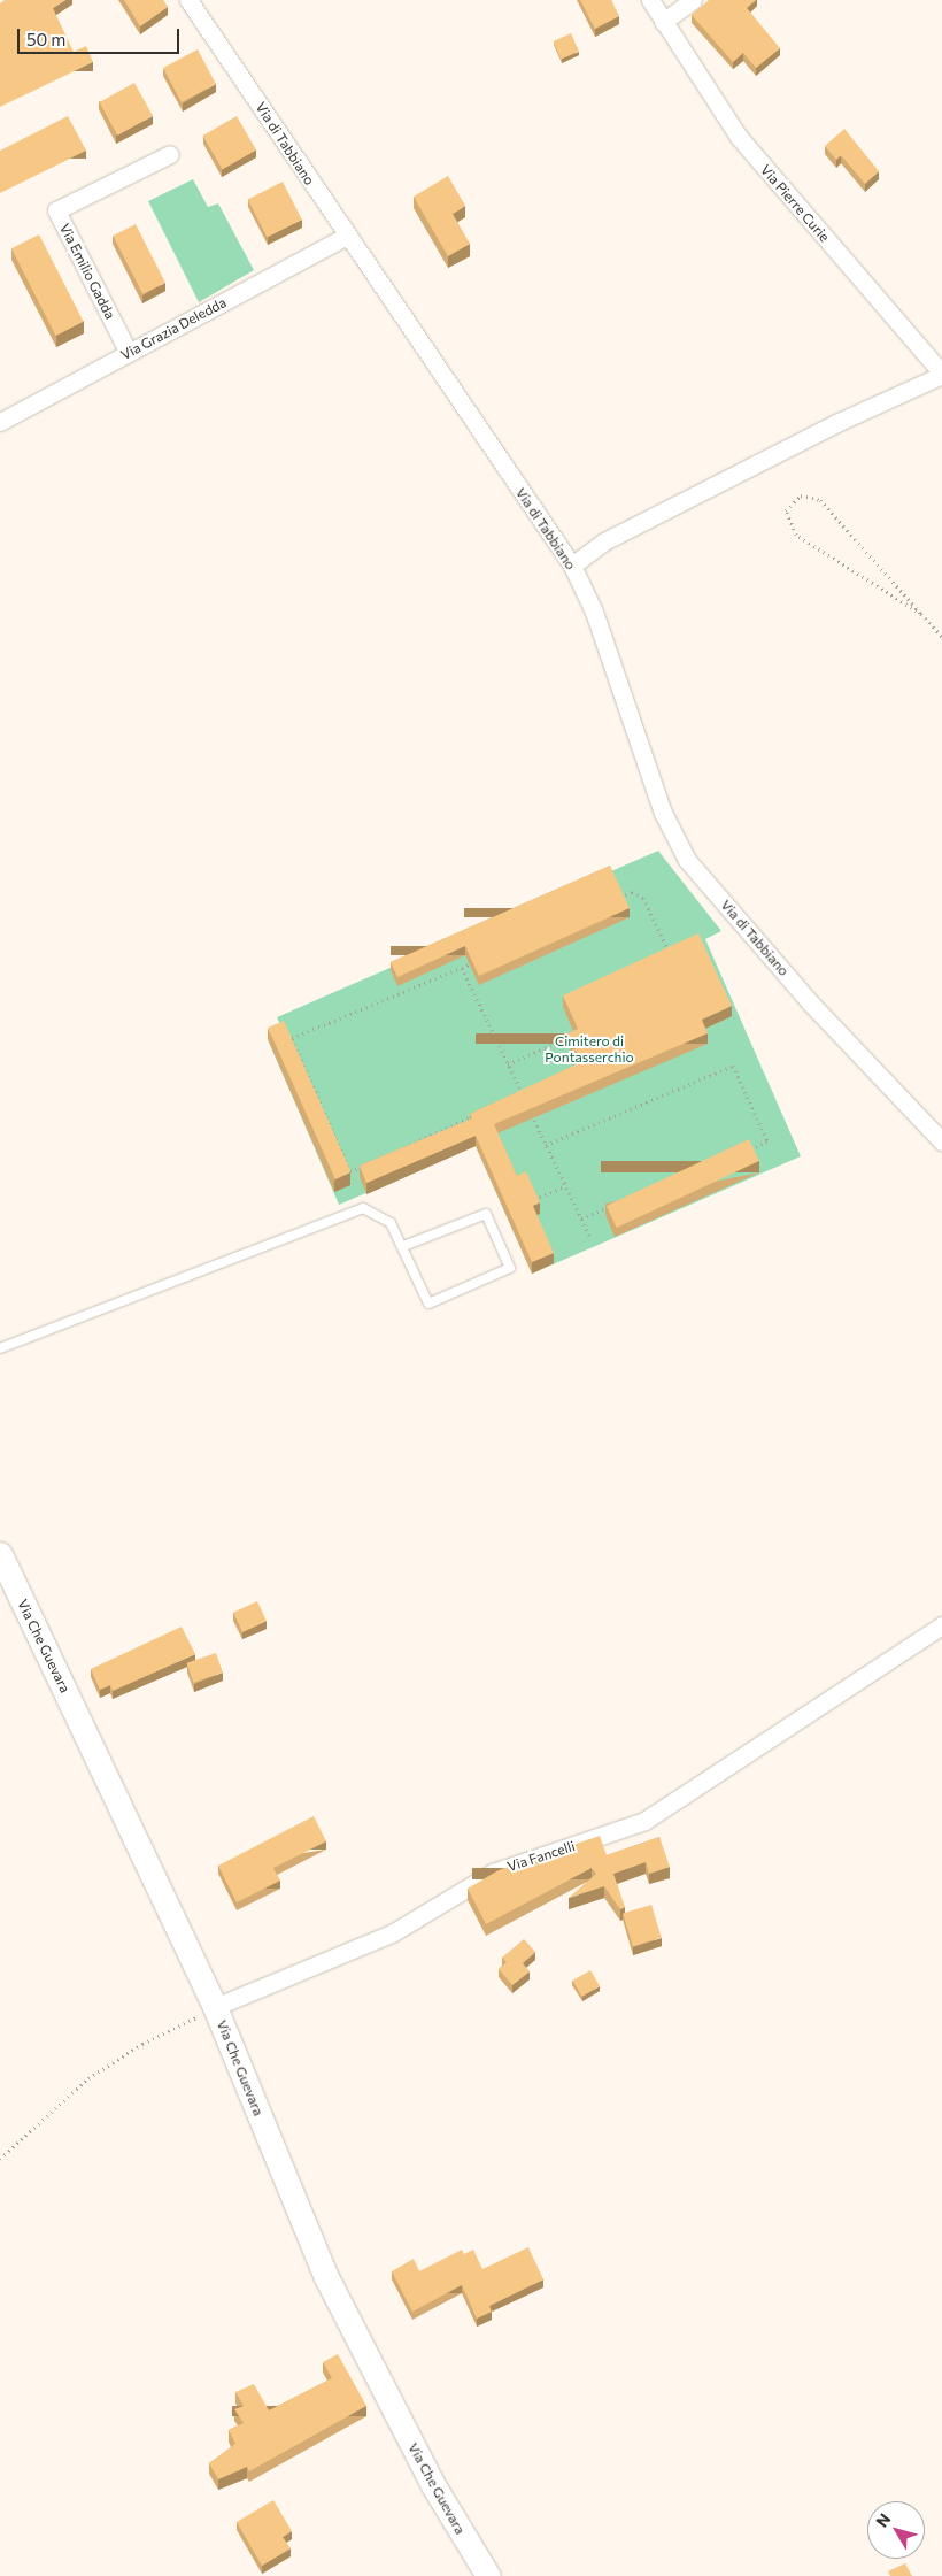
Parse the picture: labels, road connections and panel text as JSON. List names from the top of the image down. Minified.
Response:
{"streets":{"main road":["Via Che Guevara"],"street":["Via di Tabbiano","Via Pierre Curie","Via Emilio Gadda","Via Grazia Deledda","Via Fancelli"]},"crossings":[["Via di Tabbiano","Via Pierre Curie"],["Via di Tabbiano","Via Grazia Deledda"],["Via Emilio Gadda","Via Grazia Deledda"],["Via Che Guevara","Via Fancelli"]],"parks":["Cimitero di Pontasserchio"],"scale_bar":"50 m","north":"top left"}
